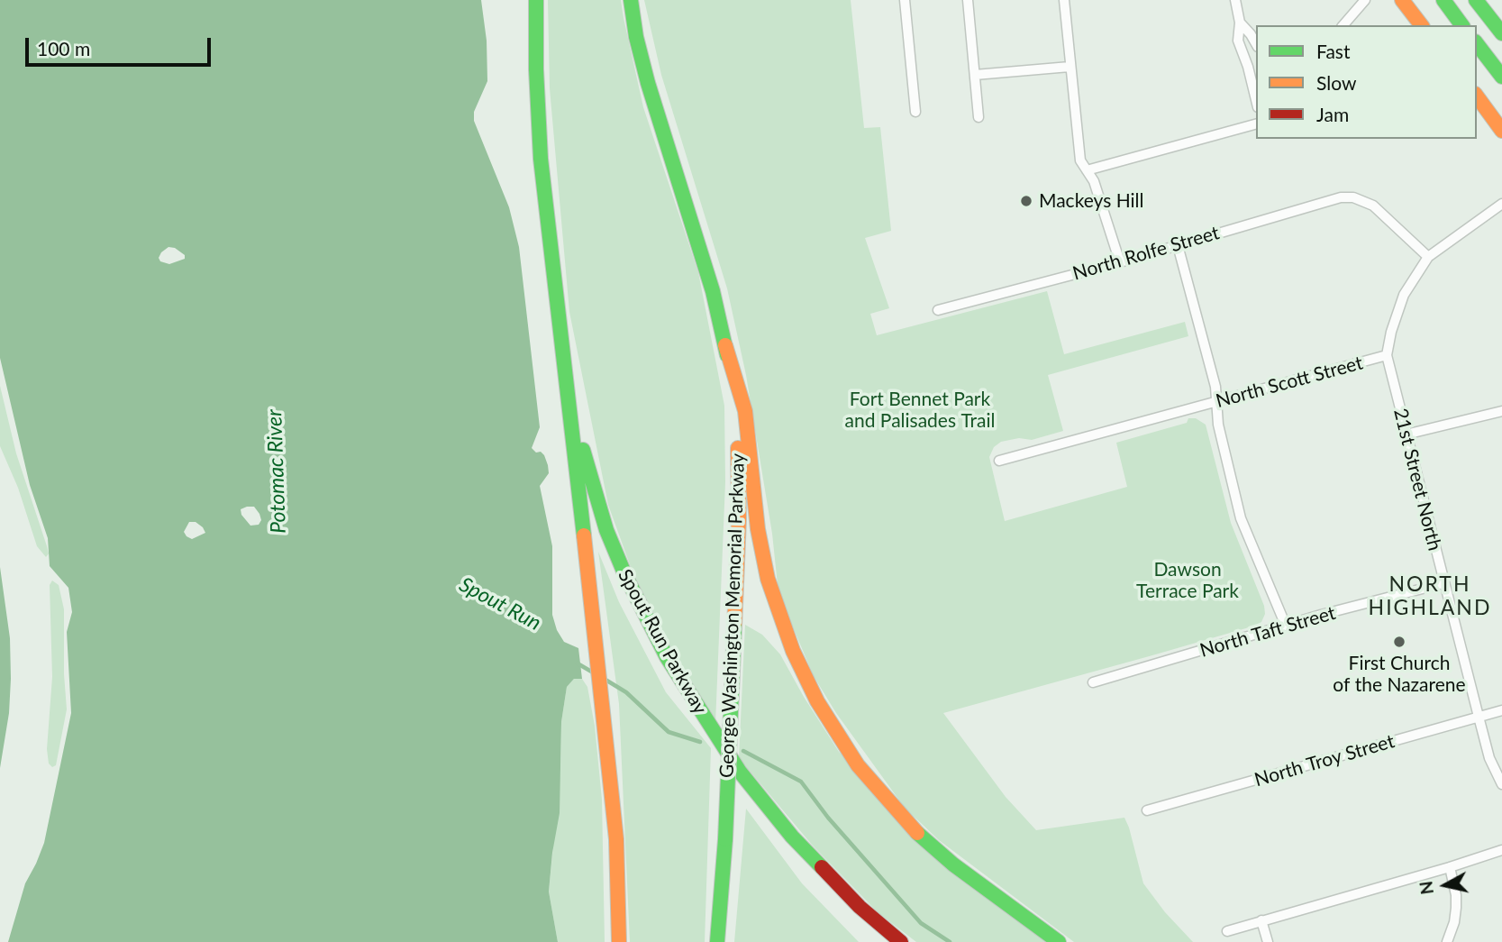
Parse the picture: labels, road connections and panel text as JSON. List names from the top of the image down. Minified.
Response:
{"streets":{"main road":["George Washington Memorial Parkway","Spout Run Parkway"],"street":["North Rolfe Street","North Scott Street","21st Street North","North Taft Street","North Troy Street"]},"crossings":[["North Rolfe Street","North Scott Street"],["North Scott Street","21st Street North"],["21st Street North","North Taft Street"],["21st Street North","North Troy Street"]],"districts":["NORTH HIGHLAND"],"water":["Potomac River","Spout Run"],"parks":["Fort Bennet Park and Palisades Trail","Dawson Terrace Park"],"places":["Mackeys Hill","First Church of the Nazarene"],"legend":["Fast","Slow","Jam"],"scale_bar":"100 m","north":"left"}
